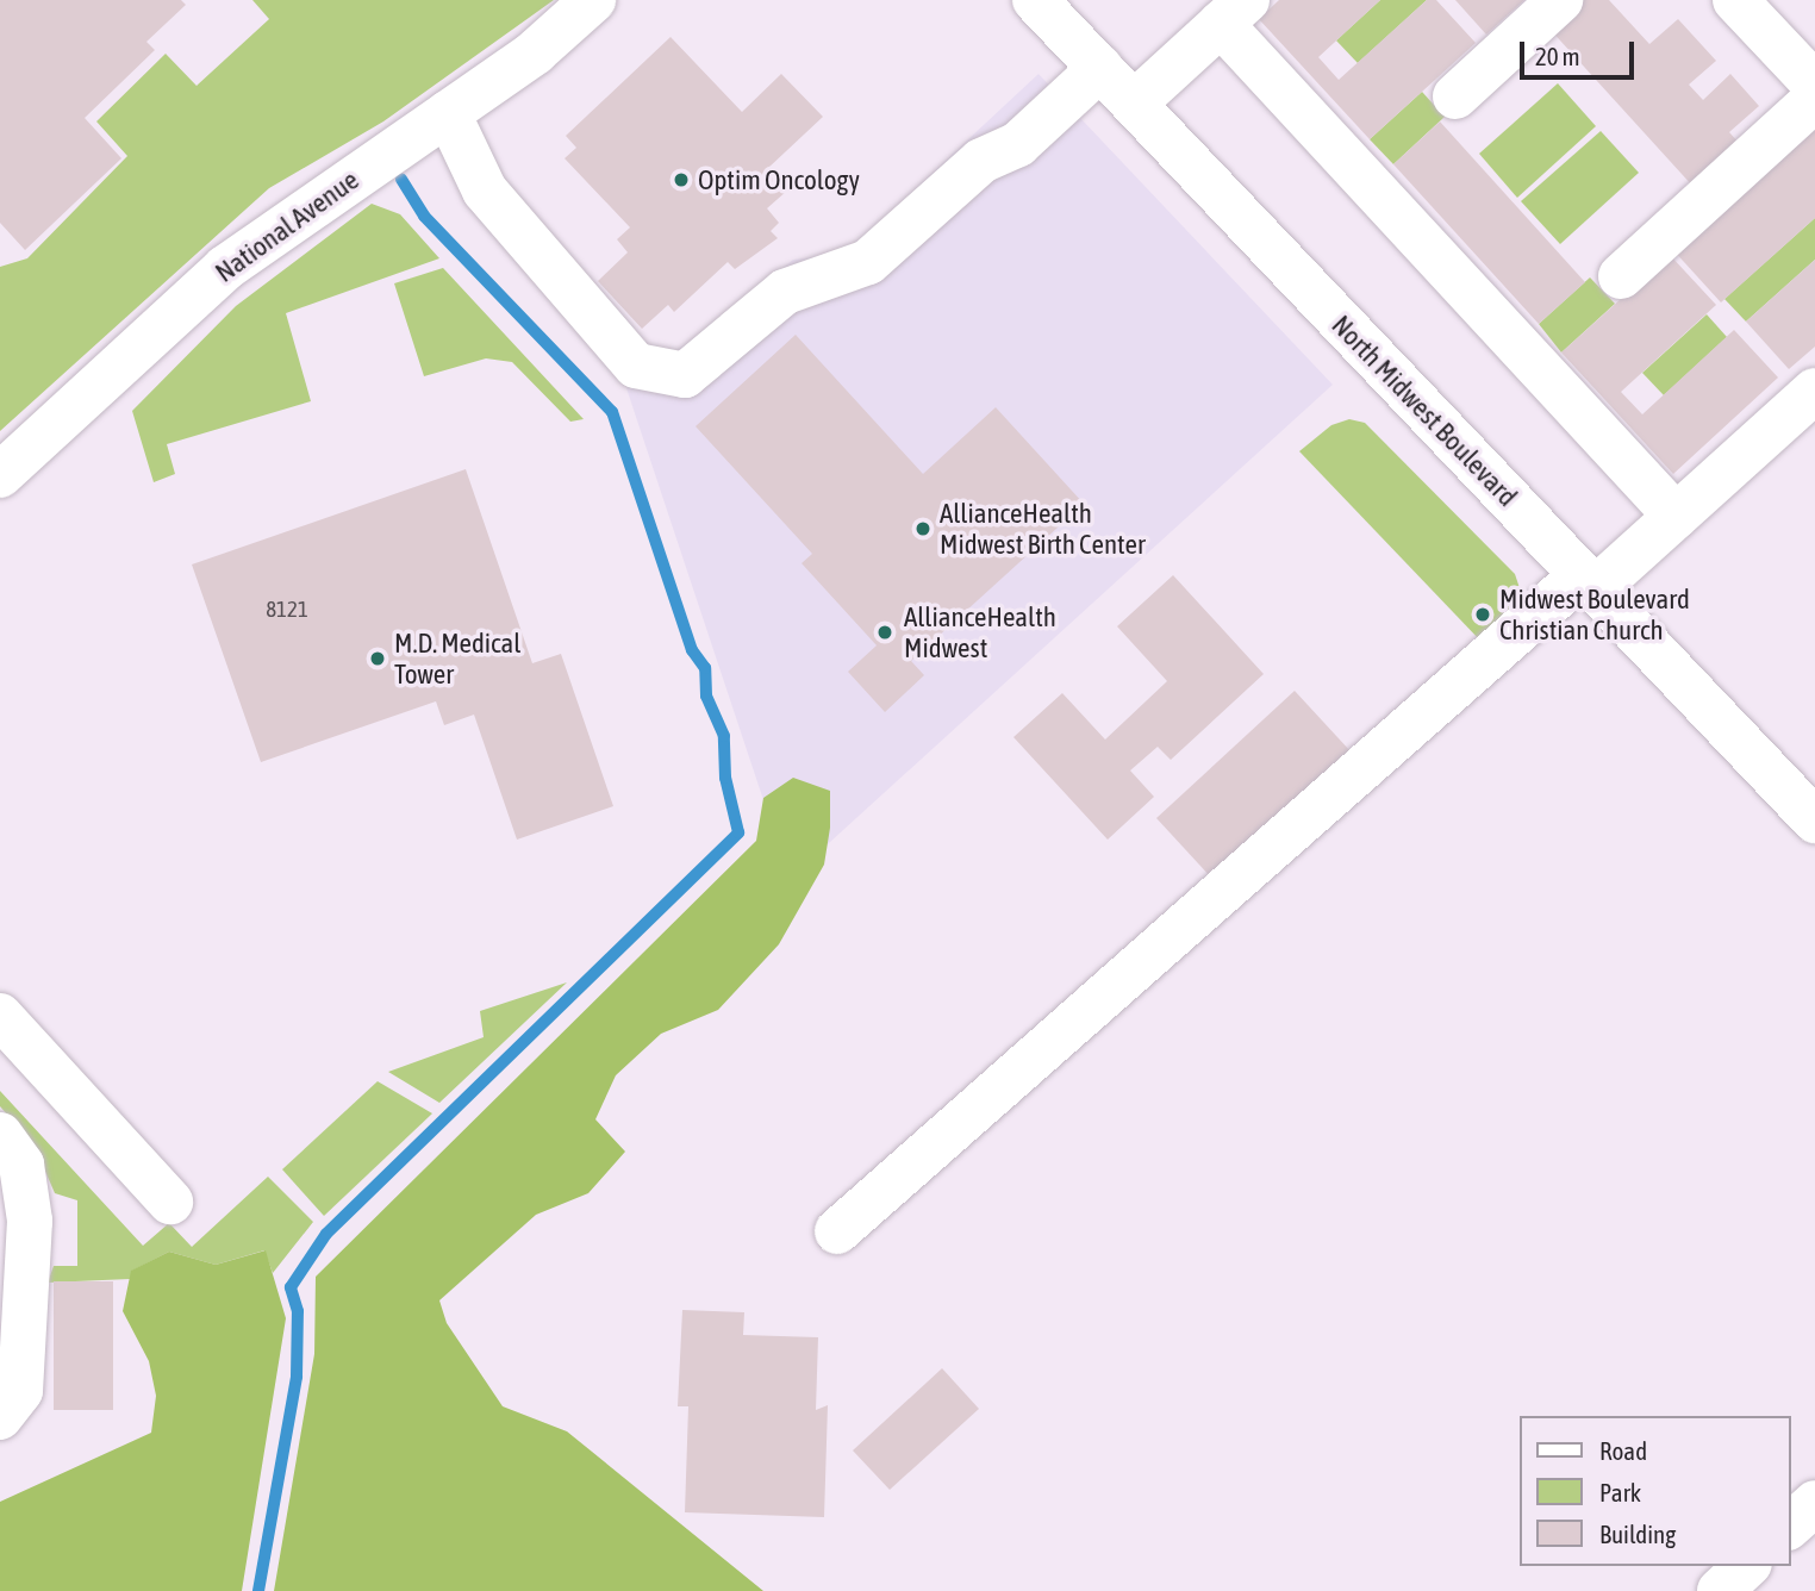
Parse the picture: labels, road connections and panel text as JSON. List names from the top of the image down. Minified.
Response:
{"streets":{"street":["National Avenue","North Midwest Boulevard"]},"places":["Optim Oncology","AllianceHealth Midwest Birth Center","Midwest Boulevard Christian Church","AllianceHealth Midwest","M.D. Medical Tower"],"house_numbers":["8121"],"legend":["Road","Park","Building"],"scale_bar":"20 m"}
